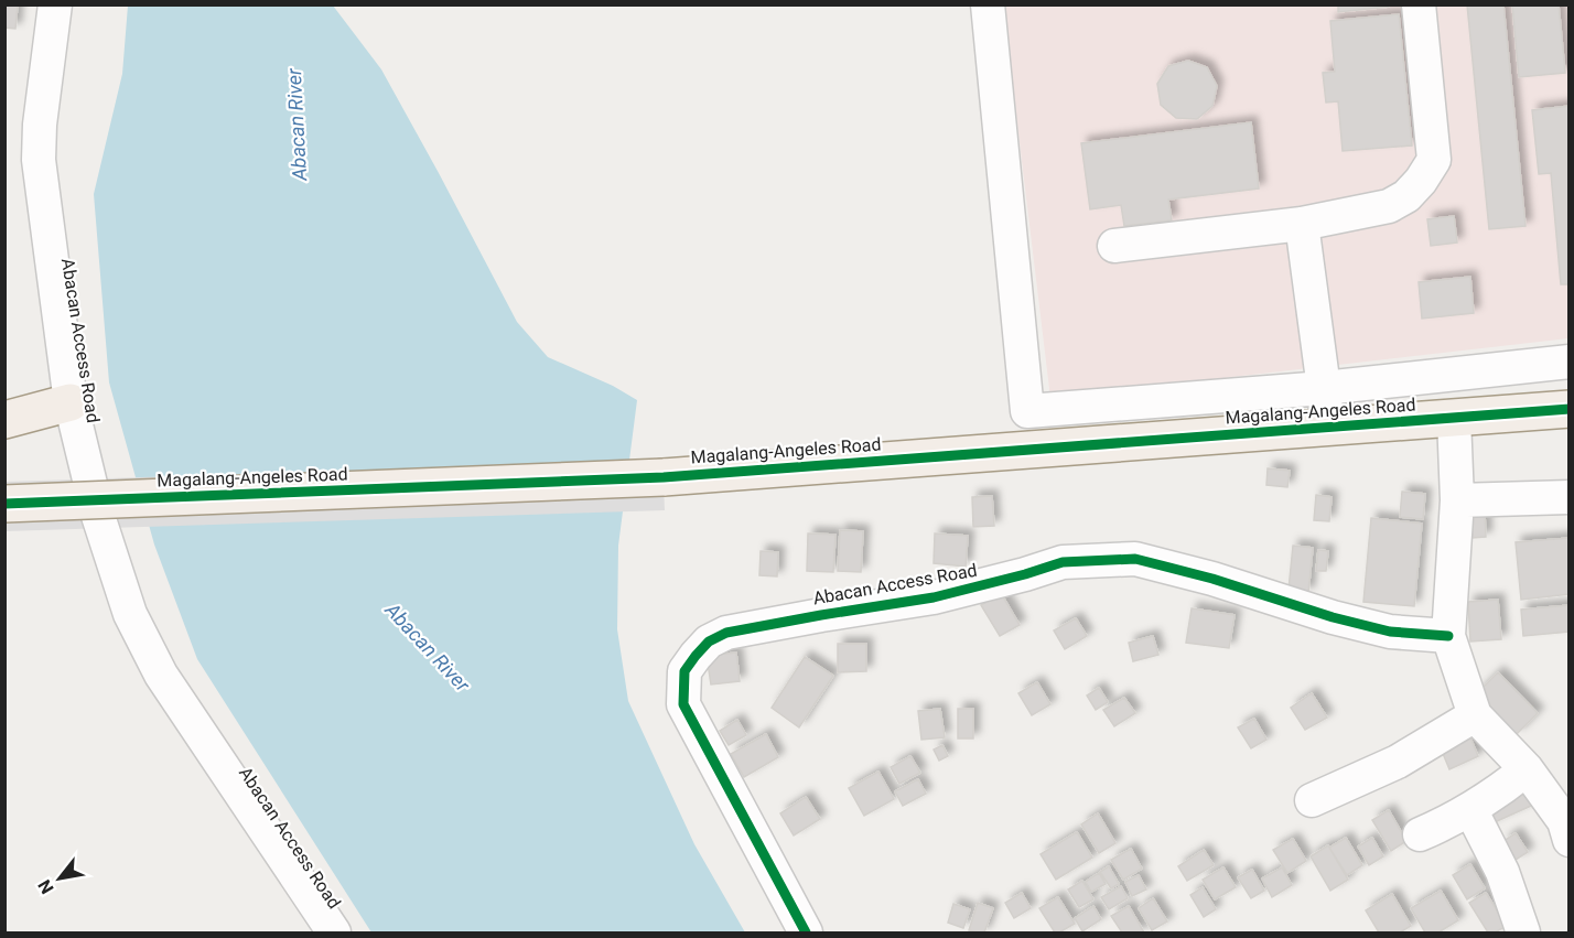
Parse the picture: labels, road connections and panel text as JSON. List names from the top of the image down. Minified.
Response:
{"streets":{"main road":["Magalang-Angeles Road"],"street":["Abacan Access Road"]},"water":["Abacan River"],"north":"bottom left"}
